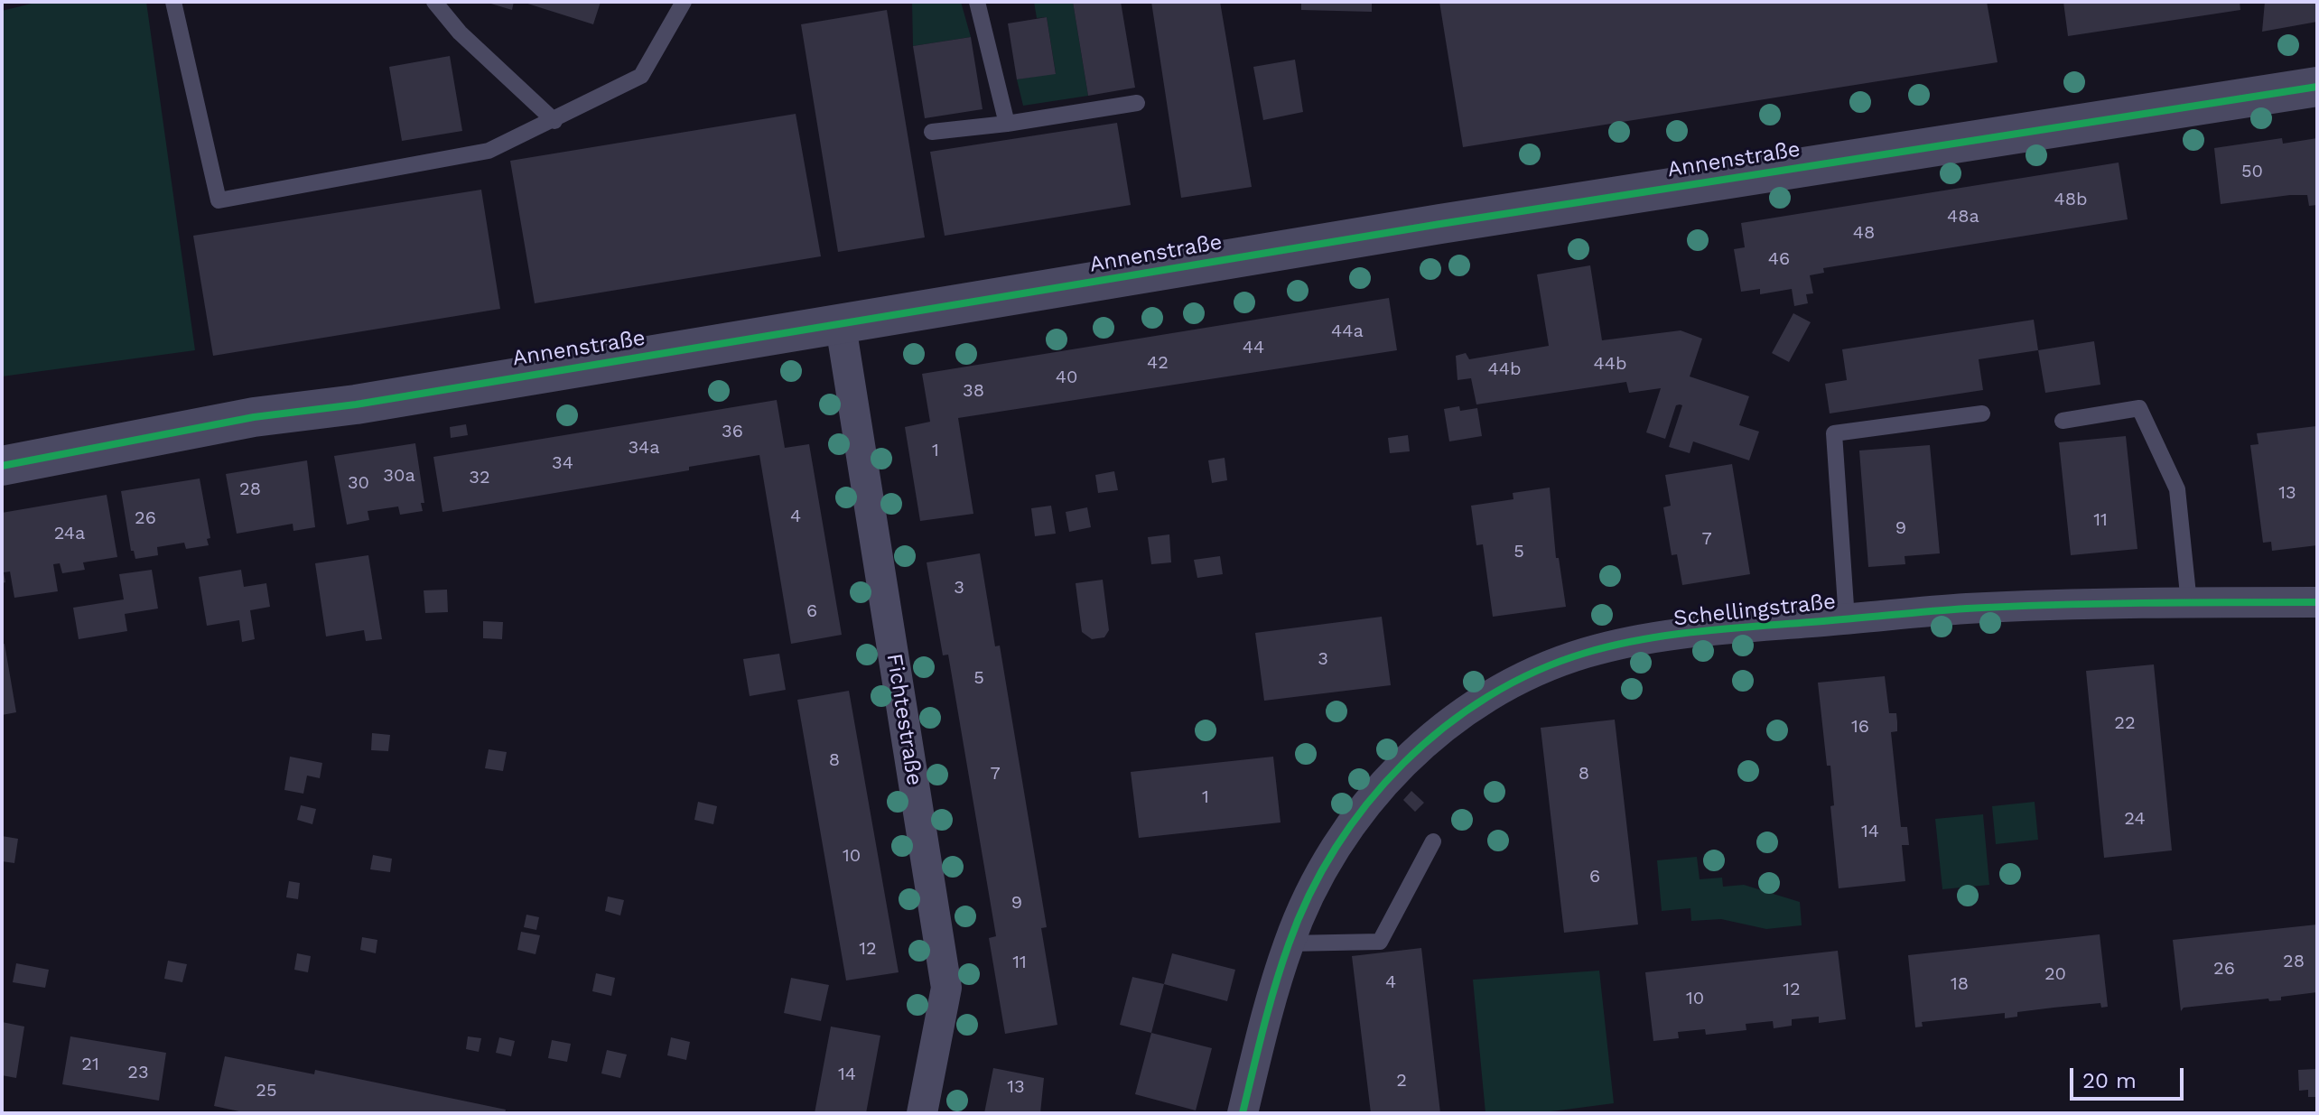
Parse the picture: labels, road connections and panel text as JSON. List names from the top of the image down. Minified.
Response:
{"streets":{"street":["Annenstraße","Schellingstraße","Fichtestraße"]},"crossings":[["Annenstraße","Fichtestraße"]],"house_numbers":["50","48b","48a","48","46","44a","44","42","44b","44b","40","38","36","34a","1","34","30a","32","30","28","13","4","26","11","9","24a","7","5","3","6","3","5","22","16","8","7","8","1","24","14","10","6","9","12","28","11","26","20","4","18","12","10","21","23","14","2","13","25"],"scale_bar":"20 m"}
